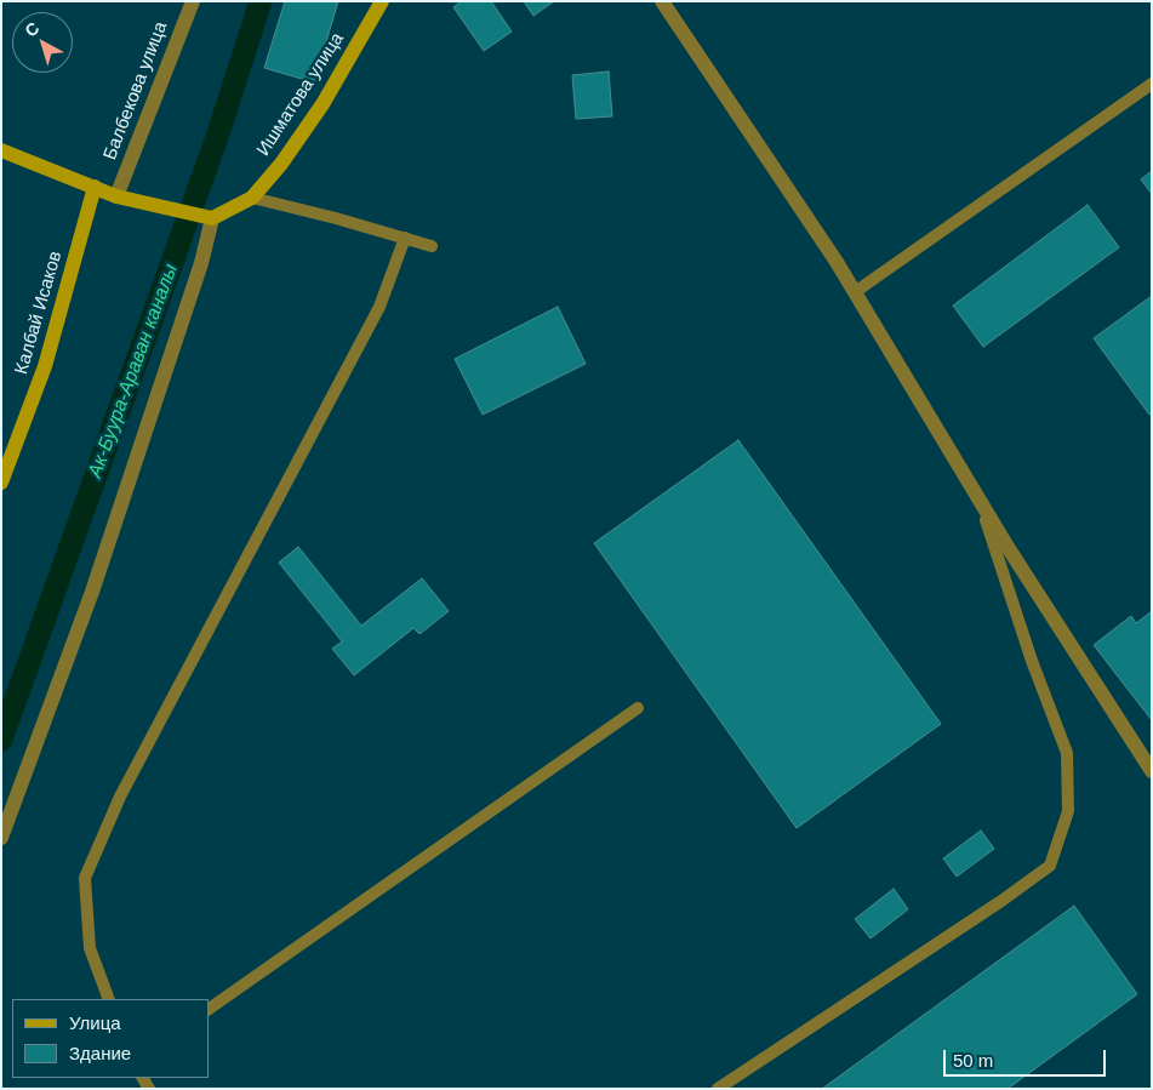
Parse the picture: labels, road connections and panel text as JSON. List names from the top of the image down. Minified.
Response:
{"streets":{"main road":["Ишматова улица","Калбай Исаков"],"street":["Балбекова улица"]},"water":["Ак-Буура-Араван каналы"],"legend":["Улица","Здание"],"scale_bar":"50 m","north":"top left"}
